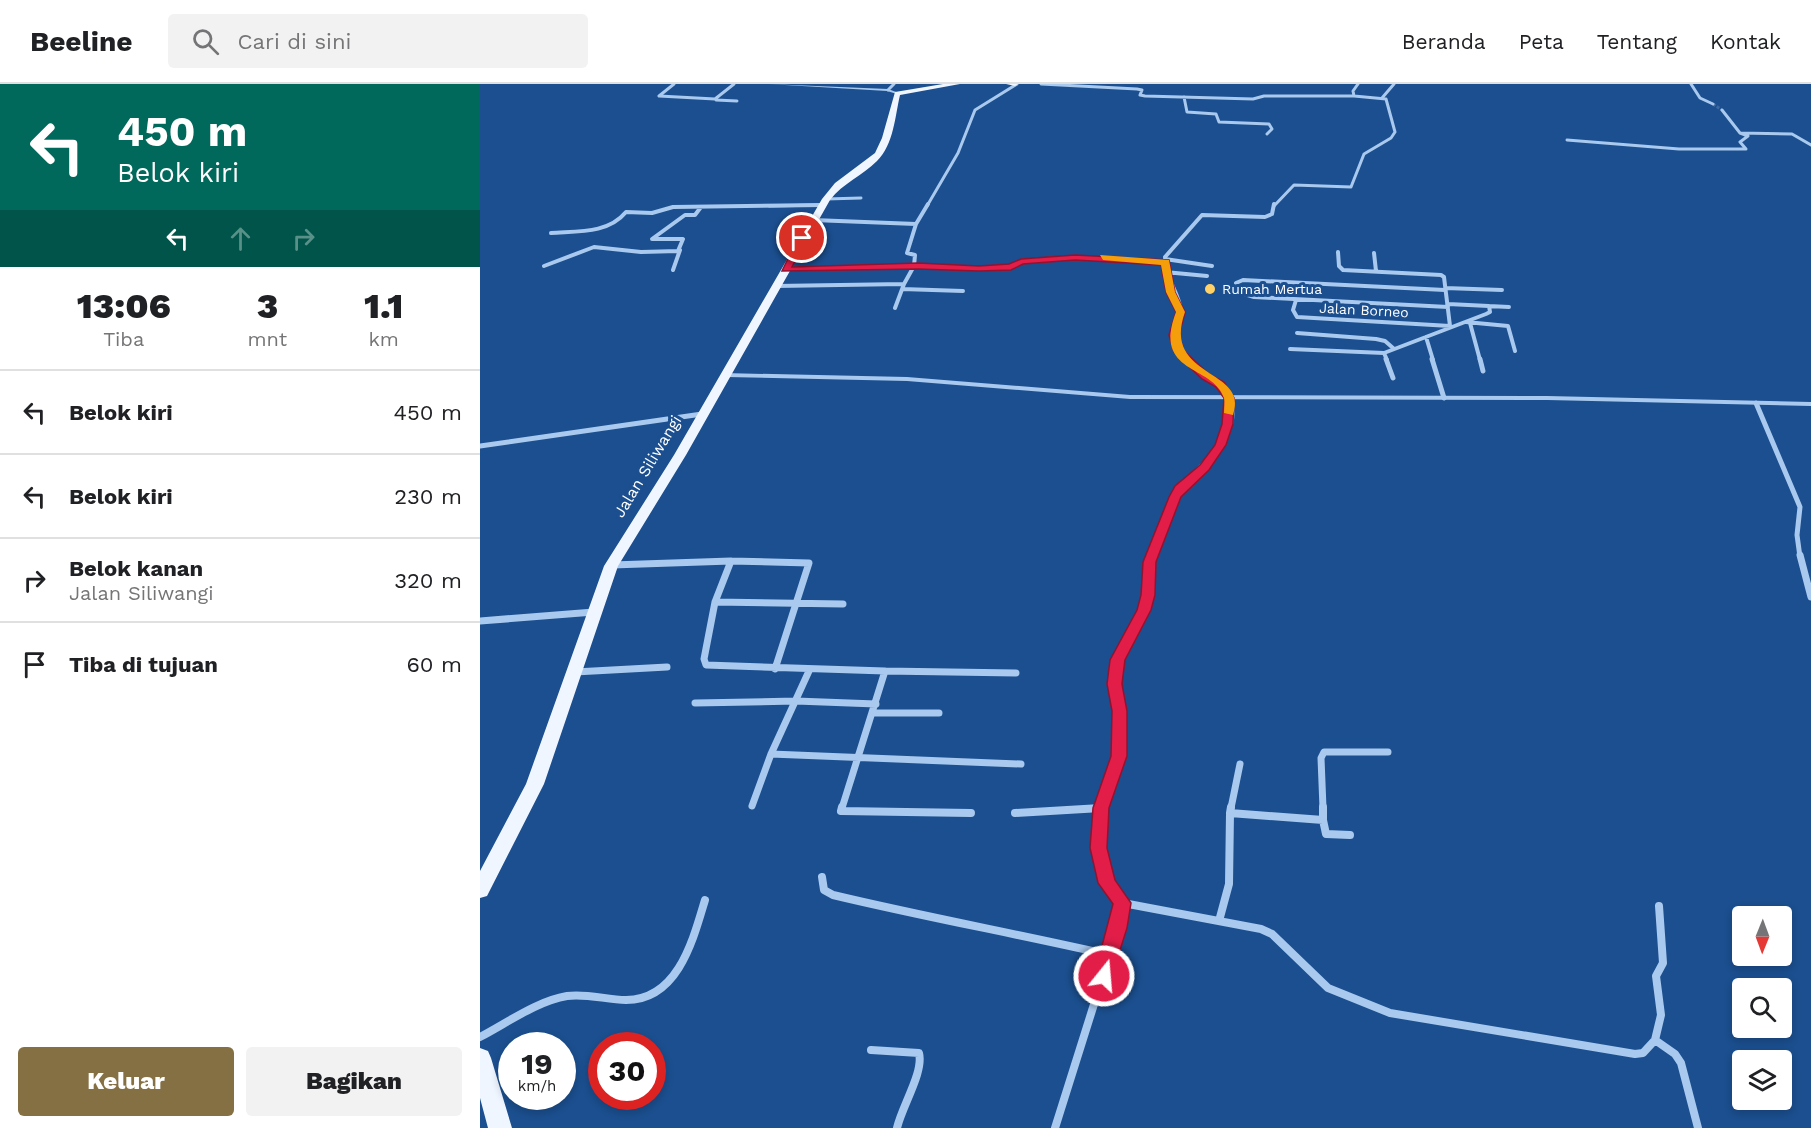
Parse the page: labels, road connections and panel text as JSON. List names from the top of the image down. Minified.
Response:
{"streets":{"main road":["Jalan Siliwangi"],"street":["Jalan Borneo"]},"places":["Rumah Mertua"],"north":"bottom","page":{"header":"Beeline","search":"Cari di sini","nav":["Beranda","Peta","Tentang","Kontak"],"turn":["450 m","Belok kiri"],"eta":["13:06","Tiba","3","mnt","1.1","km"],"list":[{"name":"Belok kiri","value":"450 m"},{"name":"Belok kiri","value":"230 m"},{"name":"Belok kanan","note":"Jalan Siliwangi","value":"320 m"},{"name":"Tiba di tujuan","value":"60 m"}],"speed":"19 km/h","limit":"30","buttons":["Keluar","Bagikan"]}}
